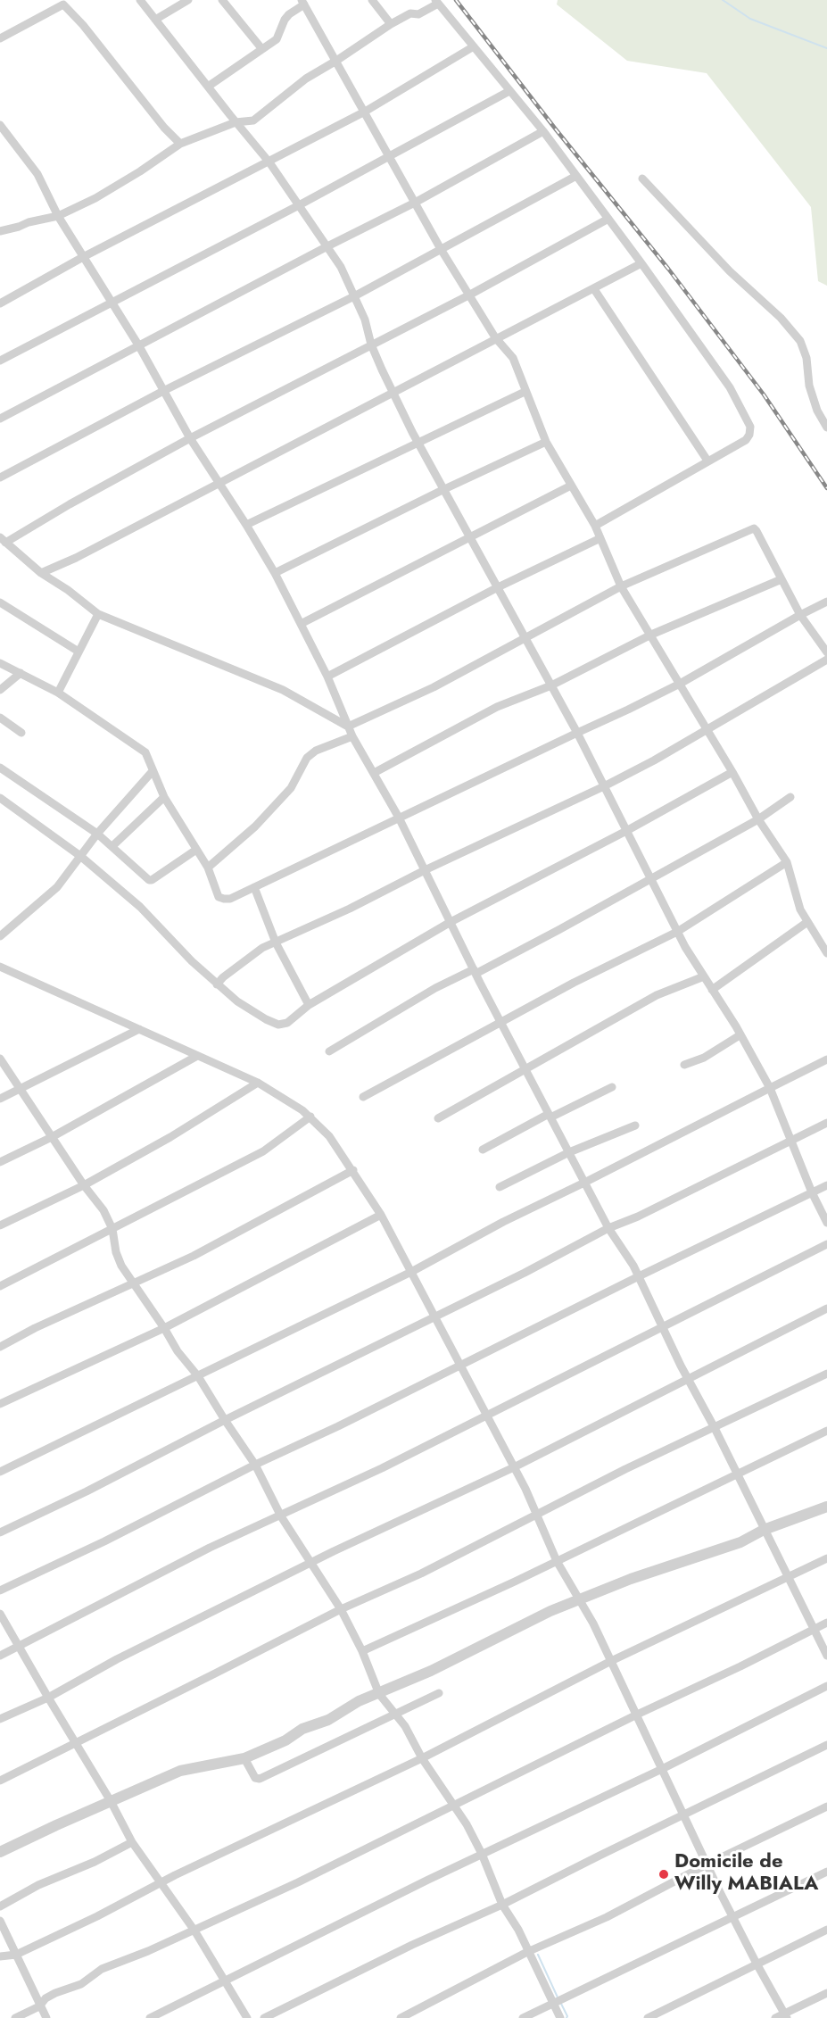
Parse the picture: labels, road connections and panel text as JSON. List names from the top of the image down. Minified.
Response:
{"places":["Domicile de Willy MABIALA"]}
